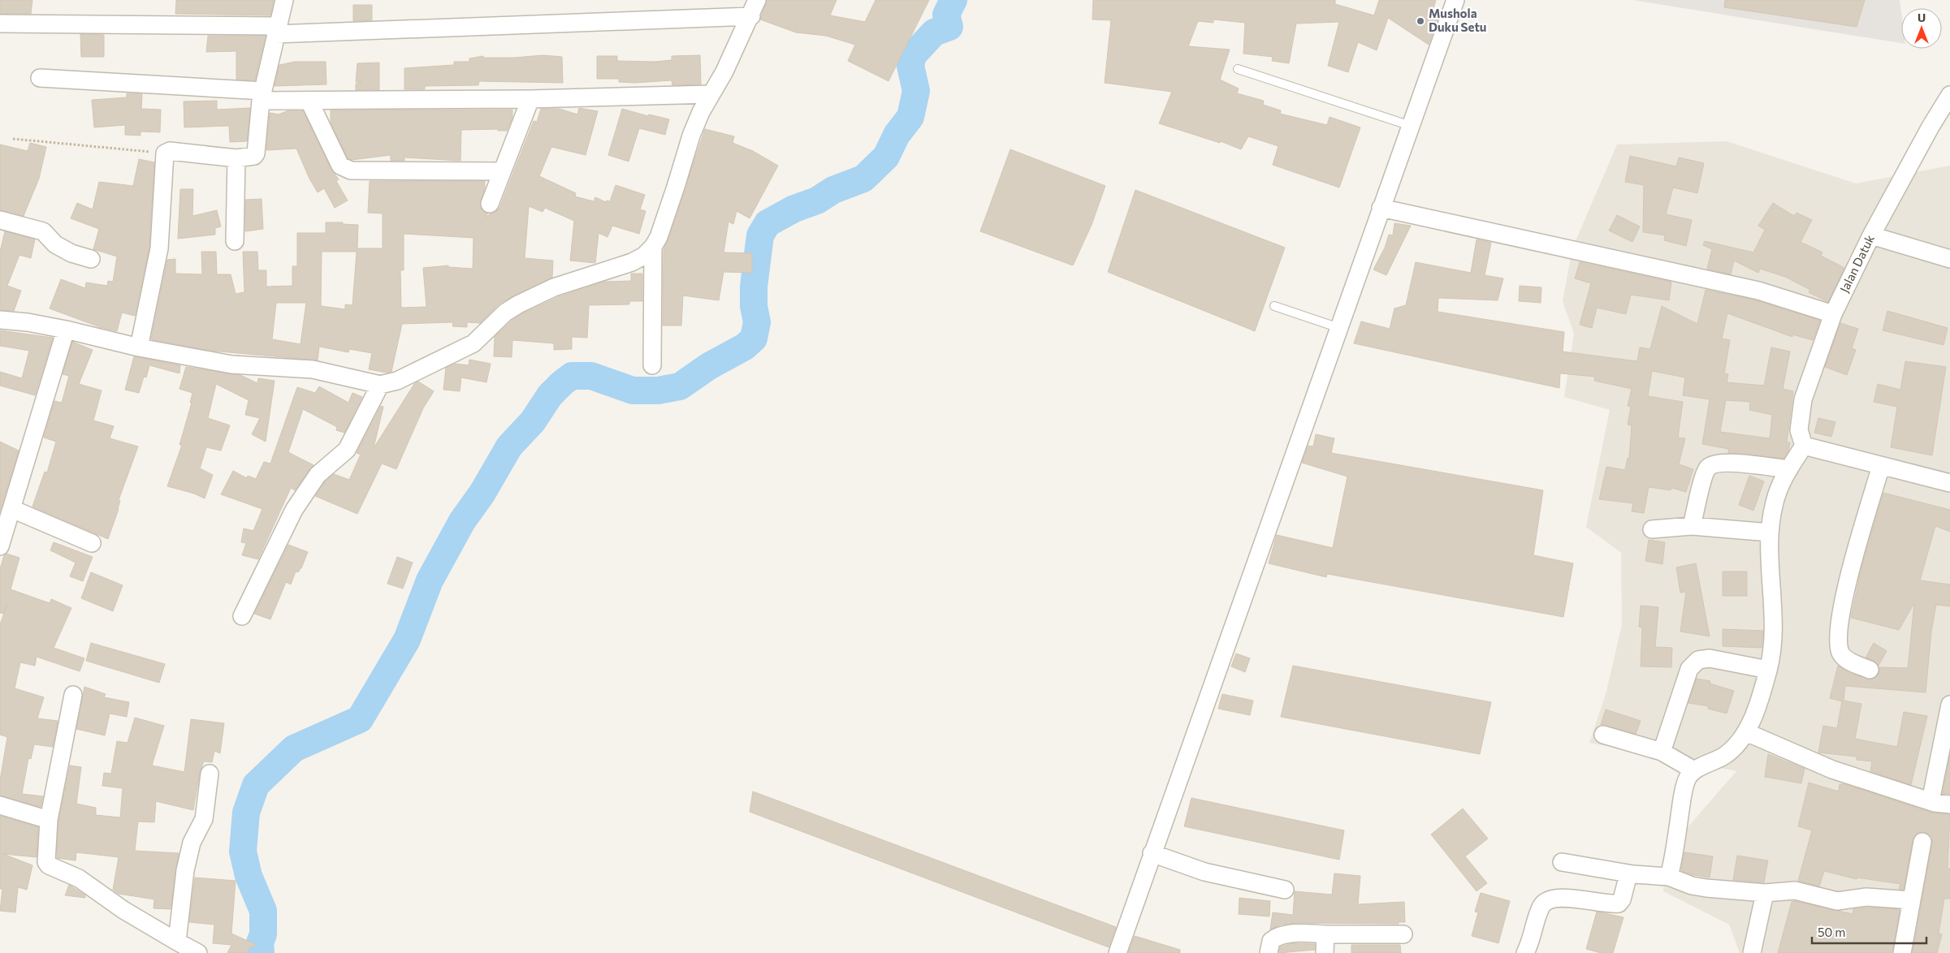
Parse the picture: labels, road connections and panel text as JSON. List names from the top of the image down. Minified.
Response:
{"streets":{"street":["Jalan Datuk"]},"places":["Mushola Duku Setu"],"scale_bar":"50 m","north":"top"}
